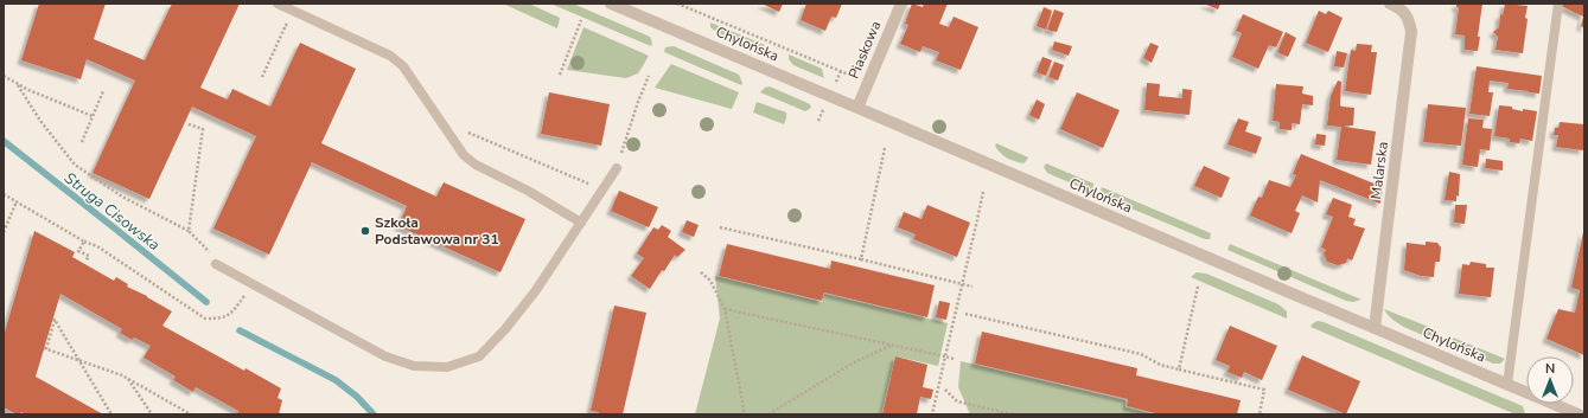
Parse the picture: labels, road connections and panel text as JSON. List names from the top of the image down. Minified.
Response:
{"streets":{"street":["Chylońska","Piaskowa","Malarska"]},"crossings":[["Chylońska","Piaskowa"],["Chylońska","Malarska"]],"water":["Struga Cisowska"],"places":["Szkoła Podstawowa nr 31"],"north":"top"}
